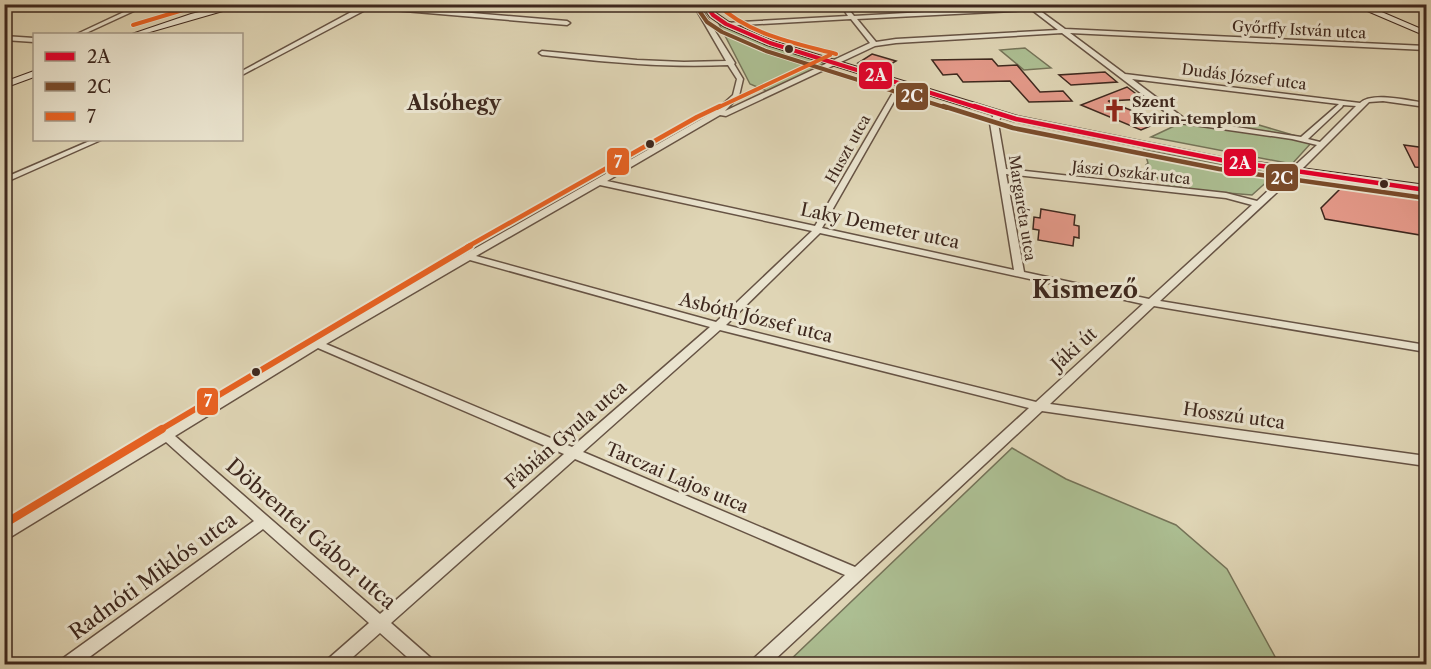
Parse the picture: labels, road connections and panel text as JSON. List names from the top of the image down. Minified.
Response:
{"streets":{"street":["Győrffy István utca","Dudás József utca","Huszt utca","Jászi Oszkár utca","Margaréta utca","Laky Demeter utca","Asbóth József utca","Jáki út","Hosszú utca","Fábián Gyula utca","Tarczai Lajos utca","Döbrentei Gábor utca","Radnóti Miklós utca"]},"crossings":[["Dudás József utca","Jáki út"],["Huszt utca","Laky Demeter utca"],["Huszt utca","Fábián Gyula utca"],["Jászi Oszkár utca","Margaréta utca"],["Jászi Oszkár utca","Jáki út"],["Margaréta utca","Laky Demeter utca"],["Laky Demeter utca","Jáki út"],["Laky Demeter utca","Fábián Gyula utca"],["Asbóth József utca","Jáki út"],["Asbóth József utca","Hosszú utca"],["Asbóth József utca","Fábián Gyula utca"],["Jáki út","Hosszú utca"],["Jáki út","Tarczai Lajos utca"],["Fábián Gyula utca","Tarczai Lajos utca"],["Fábián Gyula utca","Döbrentei Gábor utca"],["Döbrentei Gábor utca","Radnóti Miklós utca"]],"districts":["Alsóhegy","Kismező"],"places":{"church":["Szent Kvirin-templom"]},"lines":["transit line 2A","transit line 7","transit line 2C"],"legend":["2A","2C","7"]}
